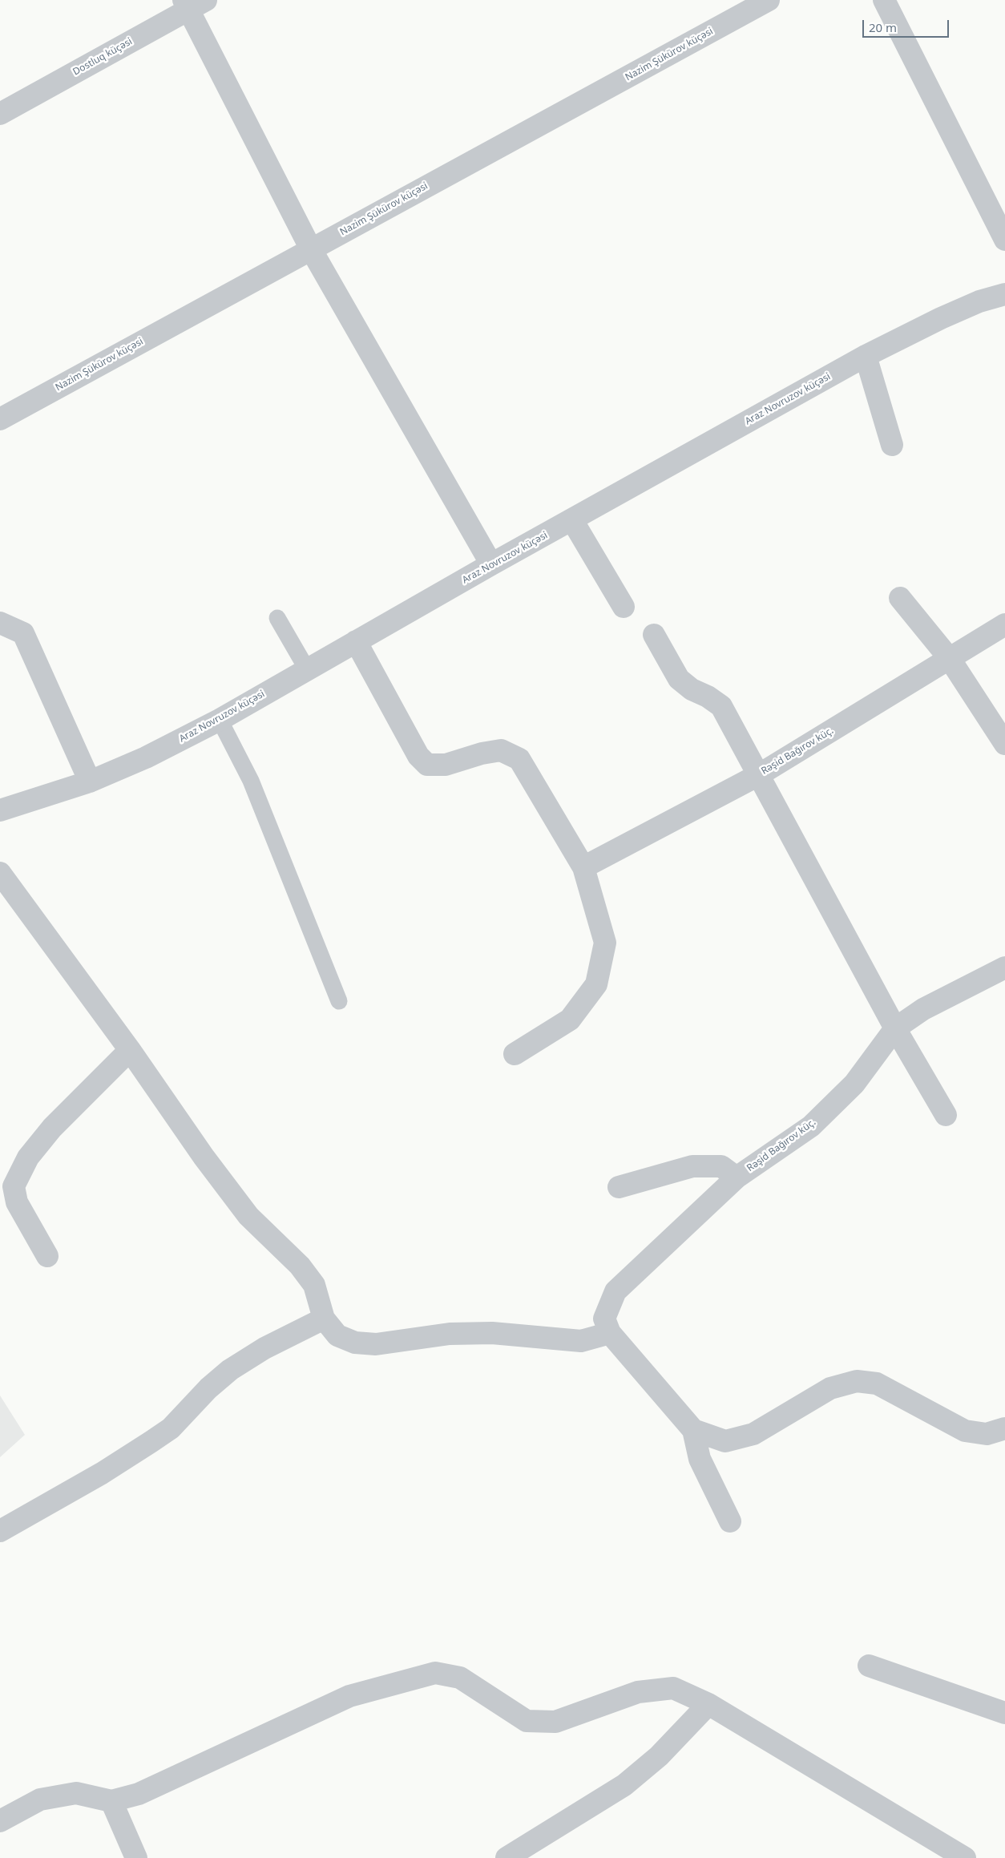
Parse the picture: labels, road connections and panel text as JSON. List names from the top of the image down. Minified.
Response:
{"streets":{"street":["Nazim Şükürov küçəsi","Dostluq küçəsi","Araz Novruzov küçəsi","Rəşid Bağırov küç."]},"scale_bar":"20 m"}
